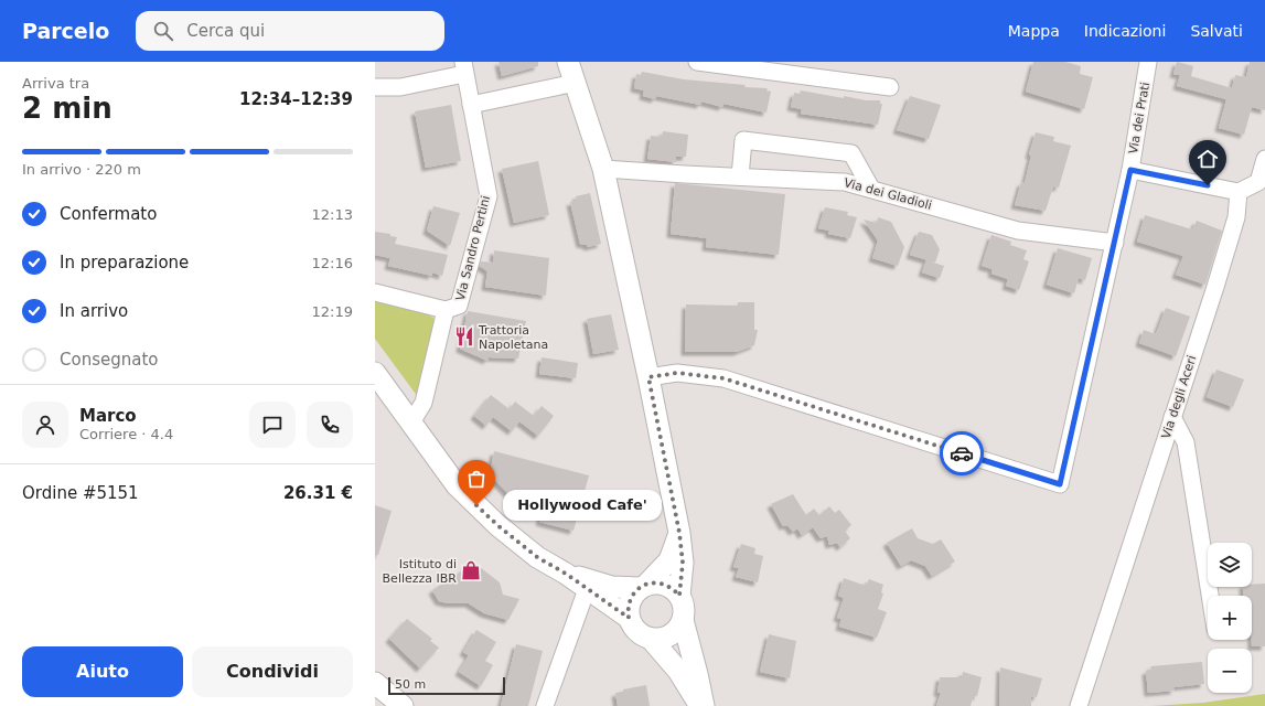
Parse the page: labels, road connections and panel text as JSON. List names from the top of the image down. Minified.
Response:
{"streets":{"street":["Via dei Prati","Via dei Gladioli","Via Sandro Pertini","Via degli Aceri"]},"crossings":[["Via dei Prati","Via dei Gladioli"]],"places":{"restaurant":["Trattoria Napoletana"],"other":["Hollywood Cafe'"],"shop":["Istituto di Bellezza IBR"]},"scale_bar":"50 m","page":{"header":"Parcelo","search":"Cerca qui","nav":["Mappa","Indicazioni","Salvati"],"heading":["2 min","Arriva tra","12:34–12:39"],"panel":["Marco","Corriere · 4.4","Ordine #5151","26.31 €"],"bar":"In arrivo · 220 m","list":[["Confermato","12:13"],["In preparazione","12:16"],["In arrivo","12:19"],"Consegnato"],"bubble":"Hollywood Cafe'","map_buttons":["+","−"],"buttons":["Aiuto","Condividi"],"scale":"50 m"}}
